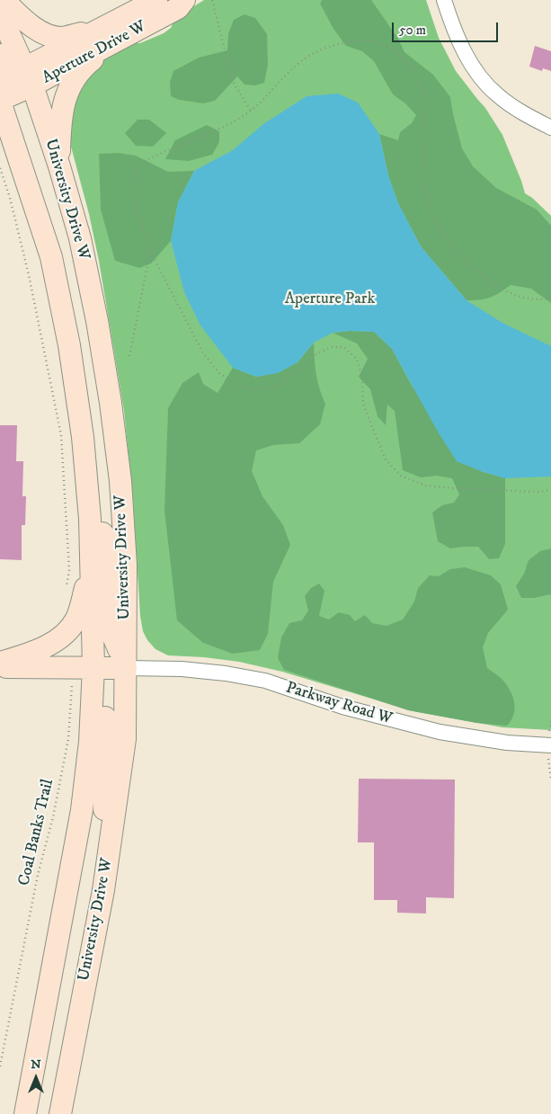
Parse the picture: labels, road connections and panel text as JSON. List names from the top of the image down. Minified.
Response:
{"streets":{"main road":["Aperture Drive W","University Drive W"],"street":["Parkway Road W"],"path":["Coal Banks Trail"]},"crossings":[["Aperture Drive W","University Drive W"],["University Drive W","Parkway Road W"],["University Drive W","Coal Banks Trail"]],"parks":["Aperture Park"],"scale_bar":"50 m","north":"top"}
